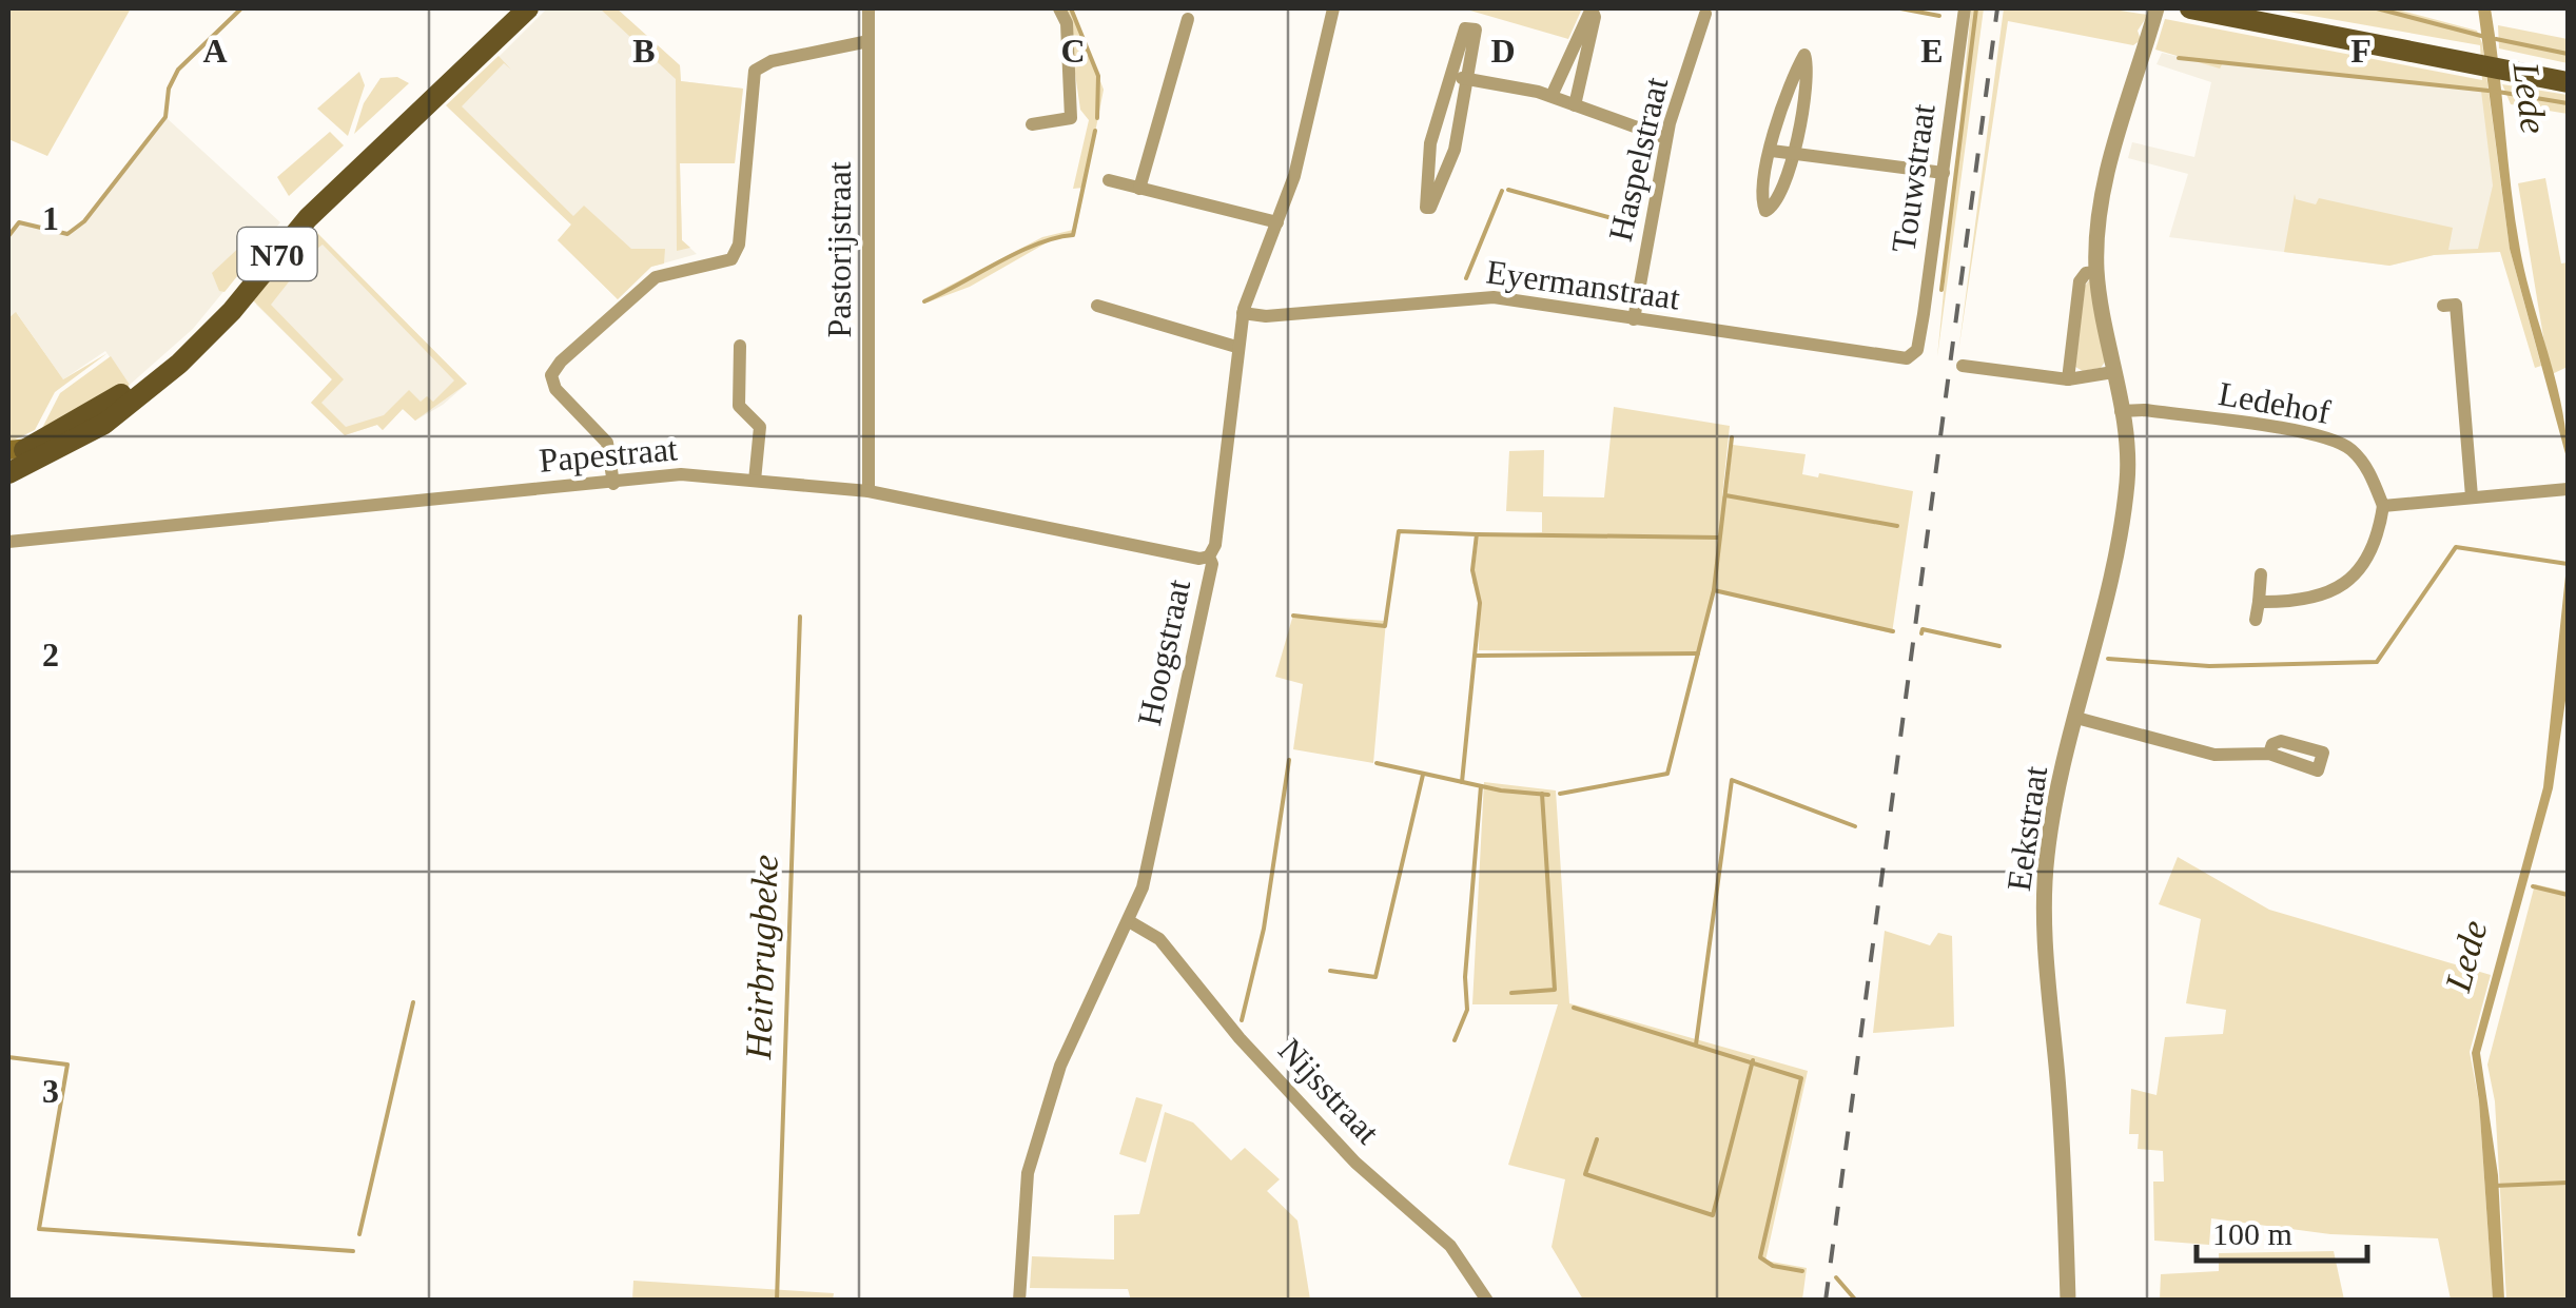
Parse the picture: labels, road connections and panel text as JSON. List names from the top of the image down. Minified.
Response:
{"streets":{"main road":["N70"],"street":["Haspelstraat","Touwstraat","Pastorijstraat","Eyermanstraat","Ledehof","Papestraat","Hoogstraat","Eekstraat","Nijsstraat"]},"crossings":[["Haspelstraat","Eyermanstraat"],["Touwstraat","Eyermanstraat"],["Pastorijstraat","Papestraat"],["Eyermanstraat","Hoogstraat"],["Ledehof","Eekstraat"],["Papestraat","Hoogstraat"],["Hoogstraat","Nijsstraat"]],"water":["Lede","Heirbrugbeke"],"scale_bar":"100 m","grid":{"columns":["A","B","C","D","E","F"],"rows":["1","2","3"]}}
